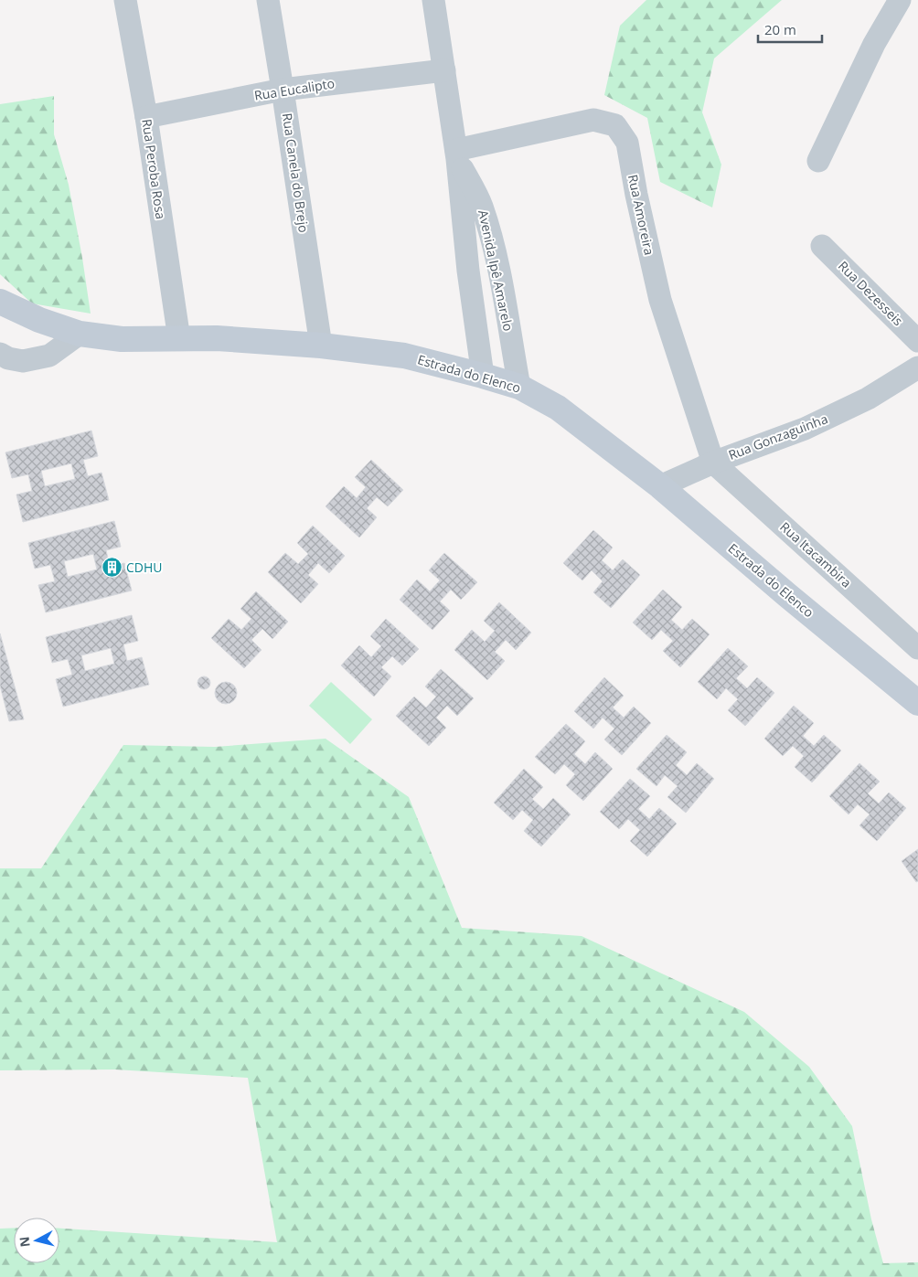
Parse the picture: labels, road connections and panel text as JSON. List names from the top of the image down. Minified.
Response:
{"streets":{"street":["Rua Eucalipto","Rua Peroba Rosa","Rua Canela do Brejo","Rua Amoreira","Avenida Ipê Amarelo","Rua Dezesseis","Estrada do Elenco","Rua Gonzaguinha","Rua Itacambira"]},"crossings":[["Rua Eucalipto","Rua Peroba Rosa"],["Rua Eucalipto","Rua Canela do Brejo"],["Rua Eucalipto","Avenida Ipê Amarelo"],["Rua Peroba Rosa","Estrada do Elenco"],["Rua Canela do Brejo","Estrada do Elenco"],["Rua Amoreira","Avenida Ipê Amarelo"],["Rua Amoreira","Rua Gonzaguinha"],["Rua Amoreira","Rua Itacambira"],["Avenida Ipê Amarelo","Estrada do Elenco"],["Estrada do Elenco","Rua Gonzaguinha"],["Rua Gonzaguinha","Rua Itacambira"]],"places":{"building":["CDHU"]},"scale_bar":"20 m","north":"left"}
